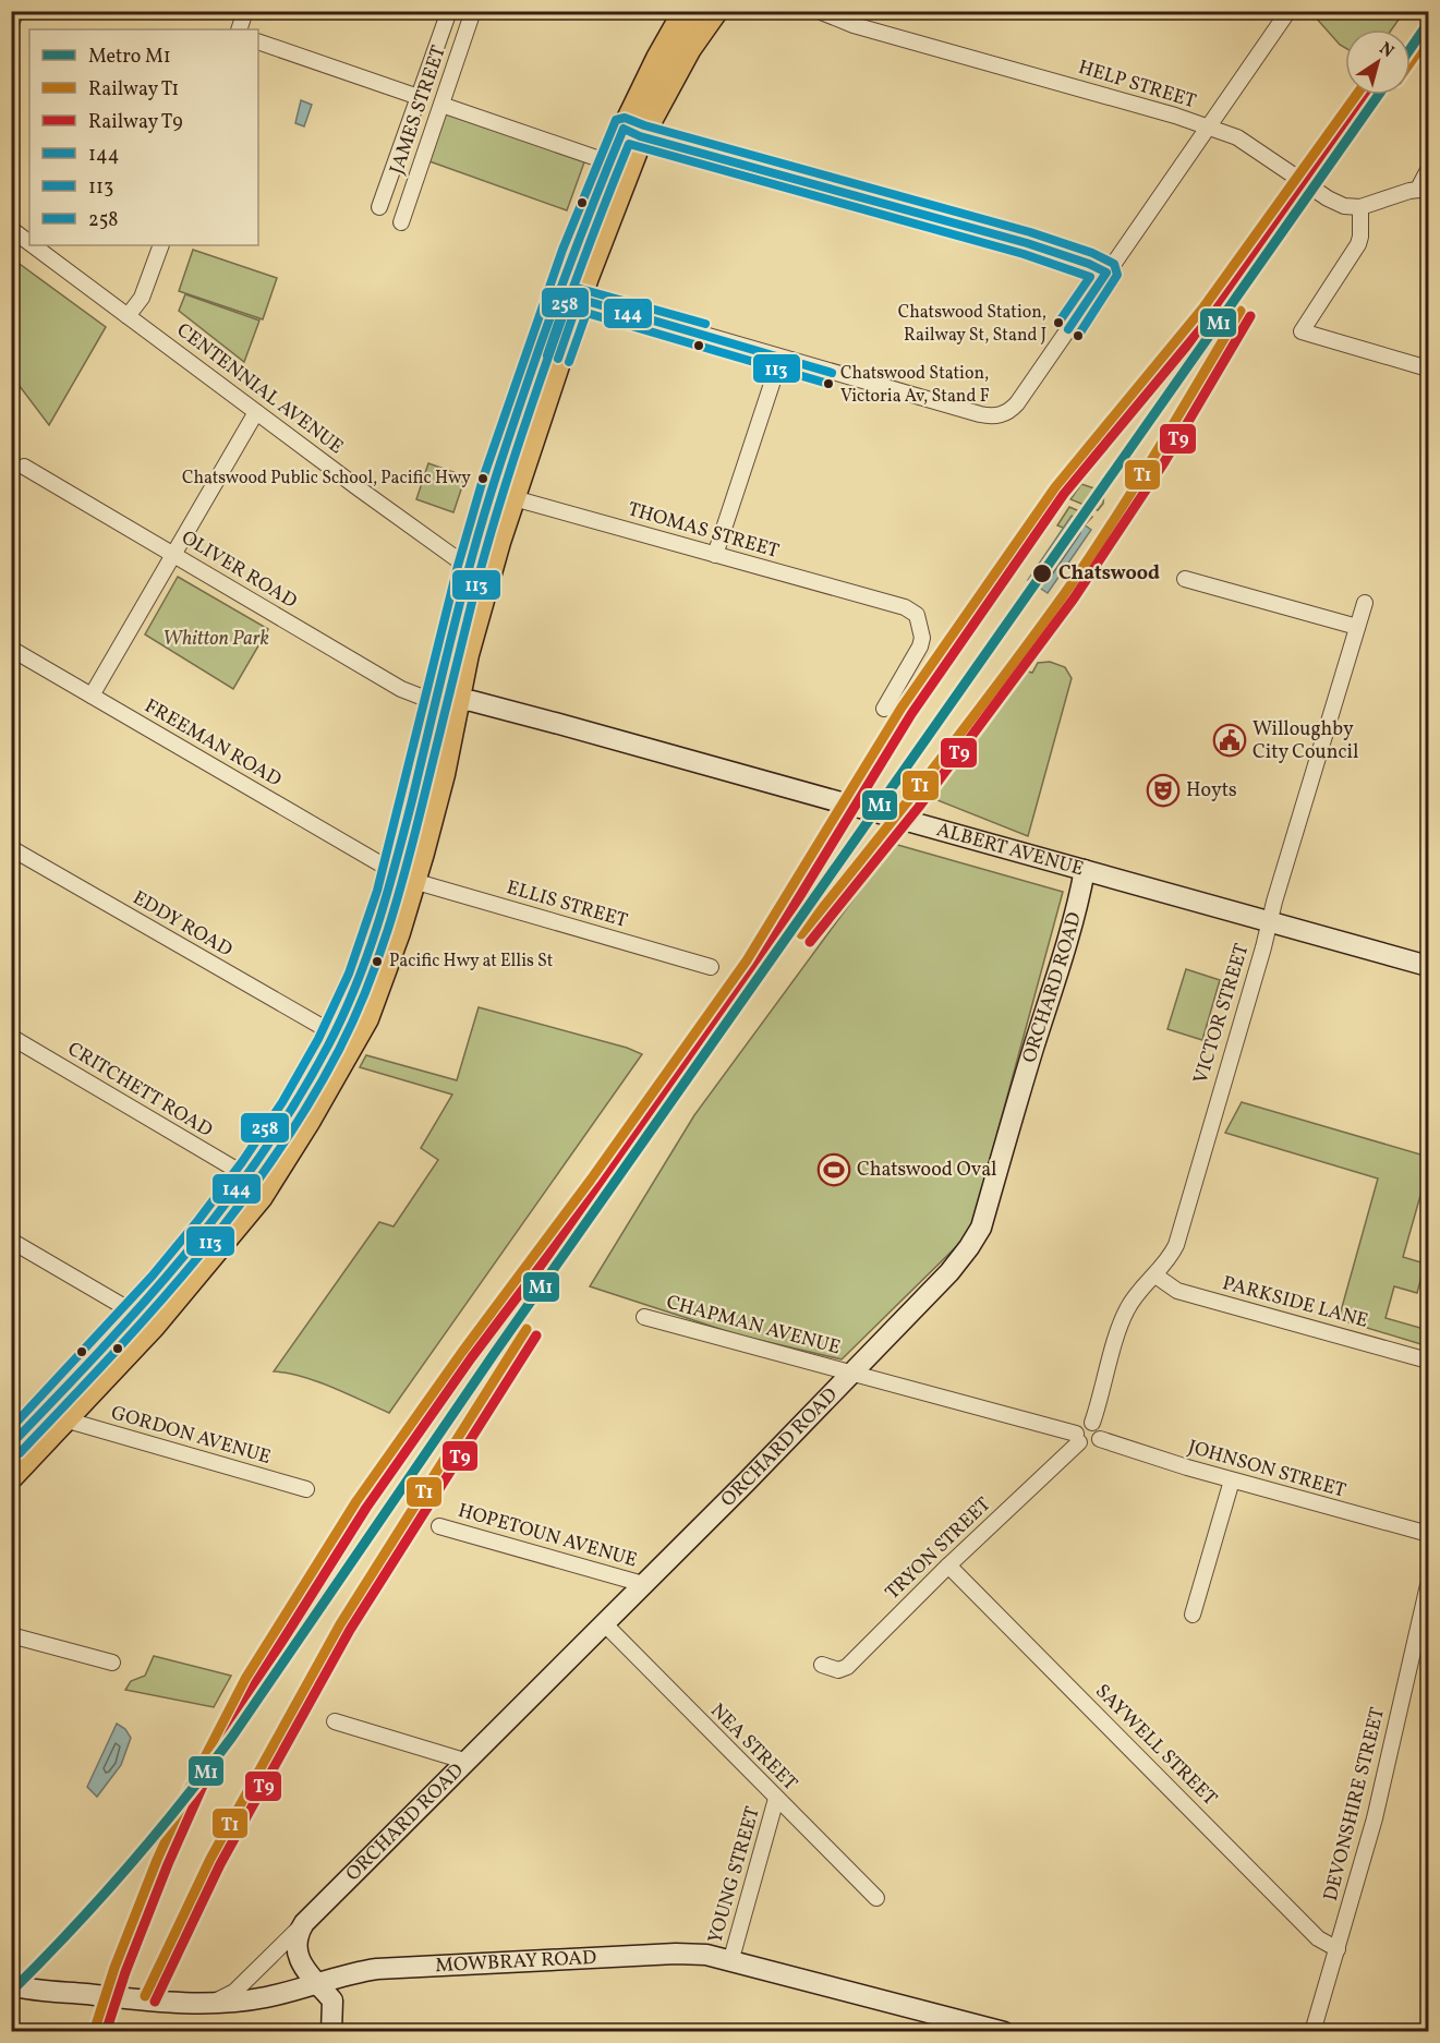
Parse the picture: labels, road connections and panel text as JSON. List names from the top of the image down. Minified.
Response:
{"streets":{"main road":["ALBERT AVENUE","ORCHARD ROAD","MOWBRAY ROAD"],"street":["HELP STREET","JAMES STREET","CENTENNIAL AVENUE","THOMAS STREET","OLIVER ROAD","FREEMAN ROAD","ELLIS STREET","EDDY ROAD","VICTOR STREET","CRITCHETT ROAD","PARKSIDE LANE","CHAPMAN AVENUE","GORDON AVENUE","JOHNSON STREET","HOPETOUN AVENUE","TRYON STREET","SAYWELL STREET","NEA STREET","DEVONSHIRE STREET","YOUNG STREET"]},"crossings":[["OLIVER ROAD","ALBERT AVENUE"],["FREEMAN ROAD","ELLIS STREET"],["ALBERT AVENUE","ORCHARD ROAD"],["ALBERT AVENUE","VICTOR STREET"],["ORCHARD ROAD","CHAPMAN AVENUE"],["ORCHARD ROAD","HOPETOUN AVENUE"],["ORCHARD ROAD","NEA STREET"],["ORCHARD ROAD","MOWBRAY ROAD"],["VICTOR STREET","PARKSIDE LANE"],["VICTOR STREET","JOHNSON STREET"],["VICTOR STREET","TRYON STREET"],["JOHNSON STREET","TRYON STREET"],["TRYON STREET","SAYWELL STREET"],["SAYWELL STREET","DEVONSHIRE STREET"],["NEA STREET","YOUNG STREET"],["YOUNG STREET","MOWBRAY ROAD"]],"parks":["Whitton Park"],"places":{"other":["Chatswood Station, Railway St, Stand J","Chatswood Station, Victoria Av, Stand F","Chatswood Public School, Pacific Hwy","Chatswood","Pacific Hwy at Ellis St"],"public building":["Willoughby City Council"],"theatre":["Hoyts"],"sports":["Chatswood Oval"]},"lines":["metro line M1","rail line T1","rail line T9","transit line 258","transit line 144","transit line 113"],"legend":["Metro M1","Railway T1","Railway T9","144","113","258"],"north":"top right"}
